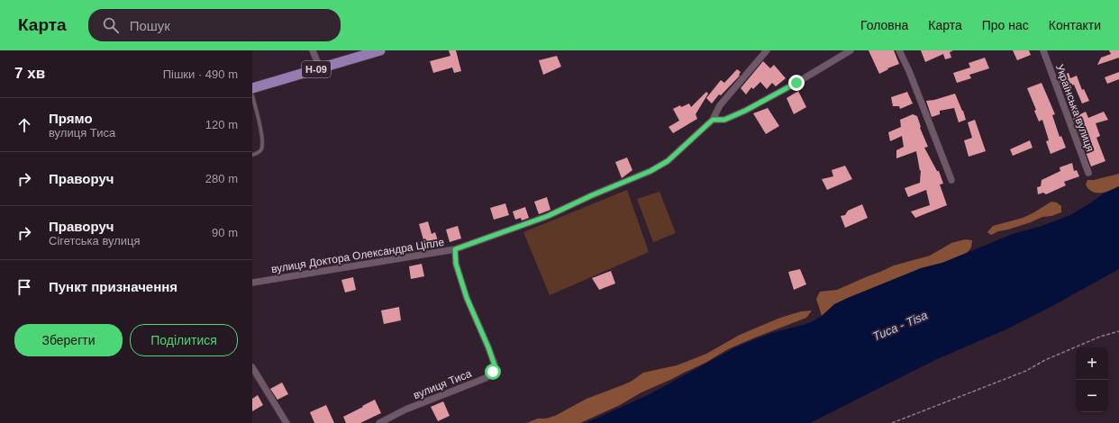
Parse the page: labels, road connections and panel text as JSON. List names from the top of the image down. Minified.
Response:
{"streets":{"main road":["Н-09"],"street":["Українська вулиця","вулиця Доктора Олександра Ціпле","вулиця Тиса"]},"crossings":[["вулиця Доктора Олександра Ціпле","вулиця Тиса"]],"water":["Тиса - Tisa"],"page":{"header":"Карта","search":"Пошук","nav":["Головна","Карта","Про нас","Контакти"],"heading":["7 хв","Пішки · 490 m"],"list":[["Прямо","вулиця Тиса","120 m"],["Праворуч","280 m"],["Праворуч","Сігетська вулиця","90 m"],"Пункт призначення"],"buttons":["Зберегти","Поділитися"],"map_buttons":["+","−"]}}
